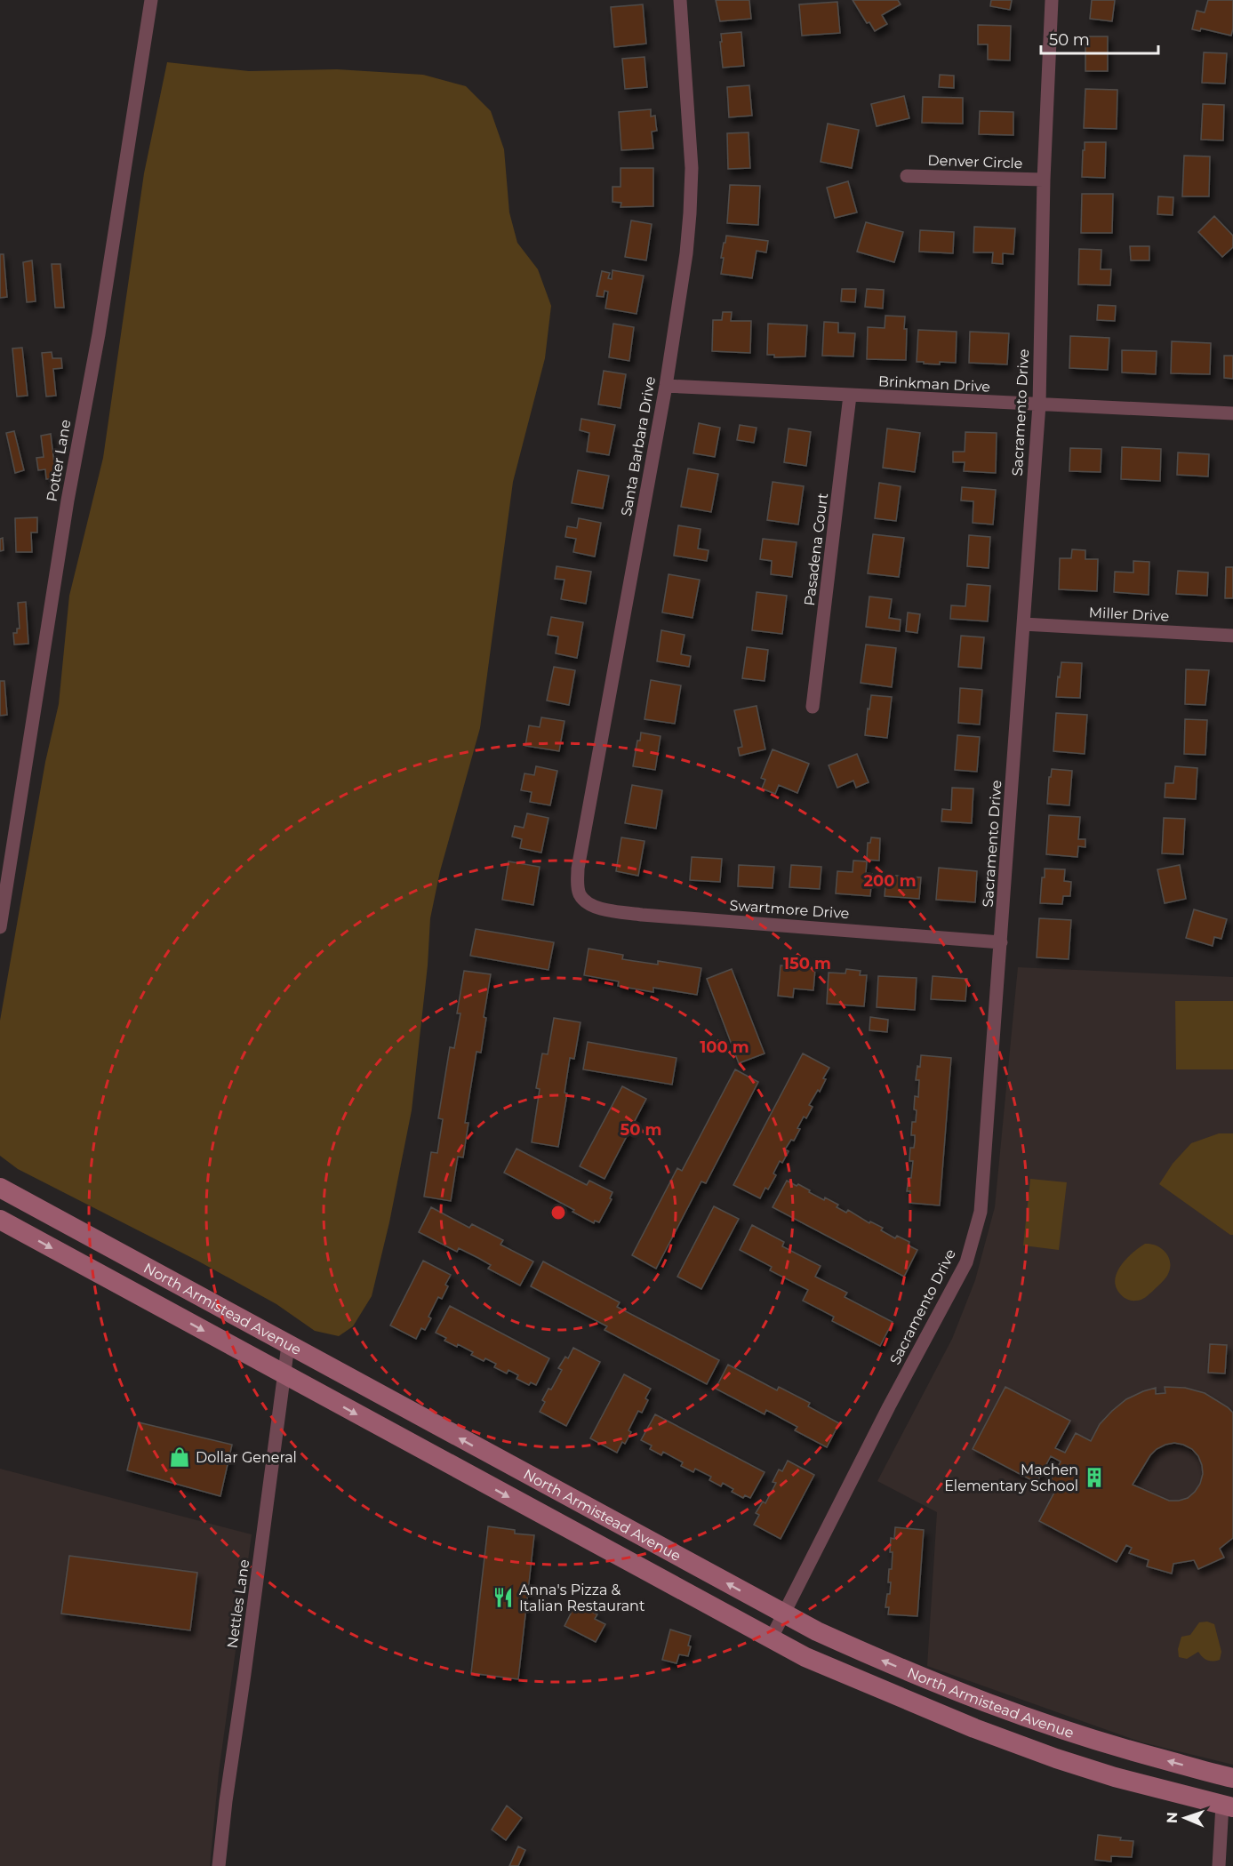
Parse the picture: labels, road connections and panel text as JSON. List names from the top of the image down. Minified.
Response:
{"streets":{"main road":["North Armistead Avenue"],"street":["Denver Circle","Brinkman Drive","Sacramento Drive","Santa Barbara Drive","Potter Lane","Pasadena Court","Miller Drive","Swartmore Drive","Nettles Lane"]},"crossings":[["Denver Circle","Sacramento Drive"],["Brinkman Drive","Sacramento Drive"],["Brinkman Drive","Santa Barbara Drive"],["Brinkman Drive","Pasadena Court"],["Sacramento Drive","Miller Drive"],["Sacramento Drive","Swartmore Drive"],["Sacramento Drive","North Armistead Avenue"],["Santa Barbara Drive","Swartmore Drive"],["North Armistead Avenue","Nettles Lane"]],"places":{"shop":["Dollar General"],"building":["Machen Elementary School"],"restaurant":["Anna's Pizza & Italian Restaurant"]},"scale_bar":"50 m","north":"left","rings":["200 m","150 m","100 m","50 m"]}
